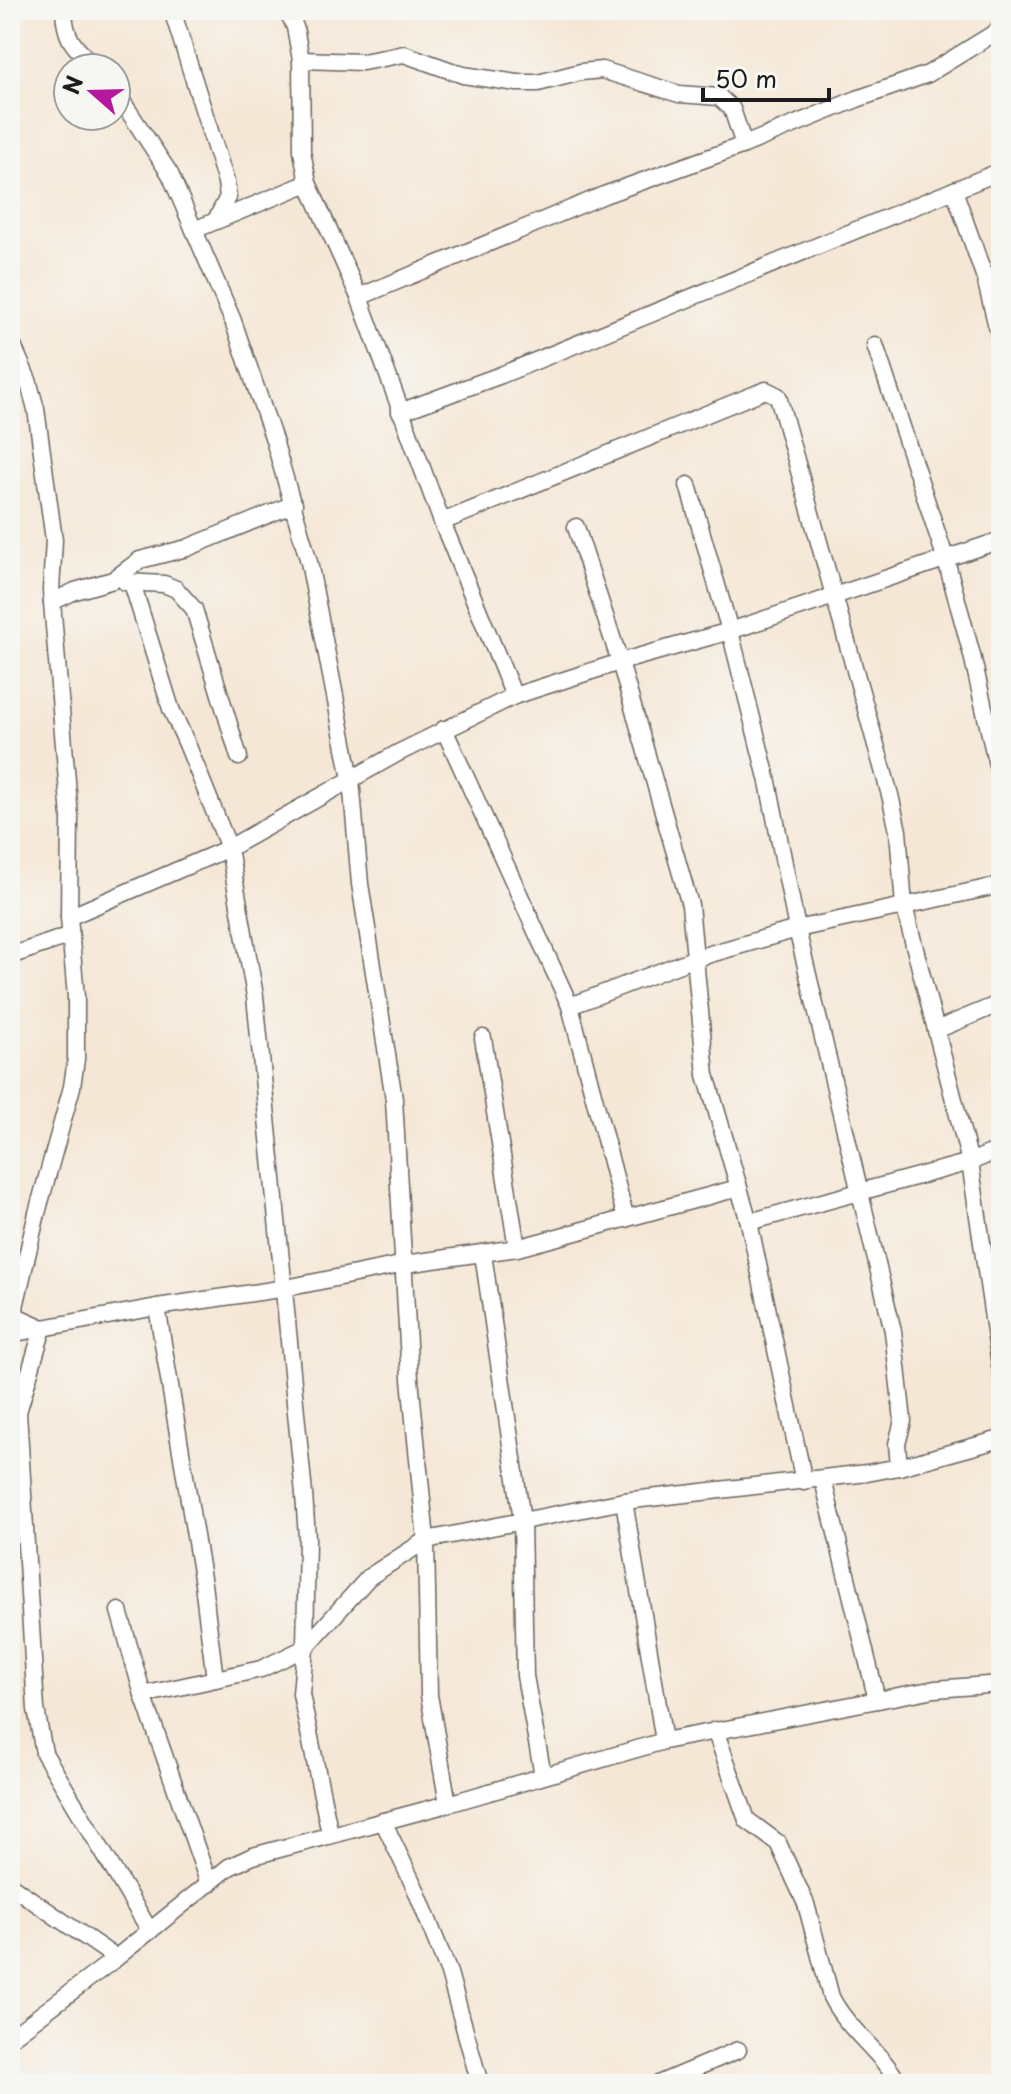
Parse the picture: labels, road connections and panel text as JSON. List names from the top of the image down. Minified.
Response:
{"scale_bar":"50 m","north":"left"}
